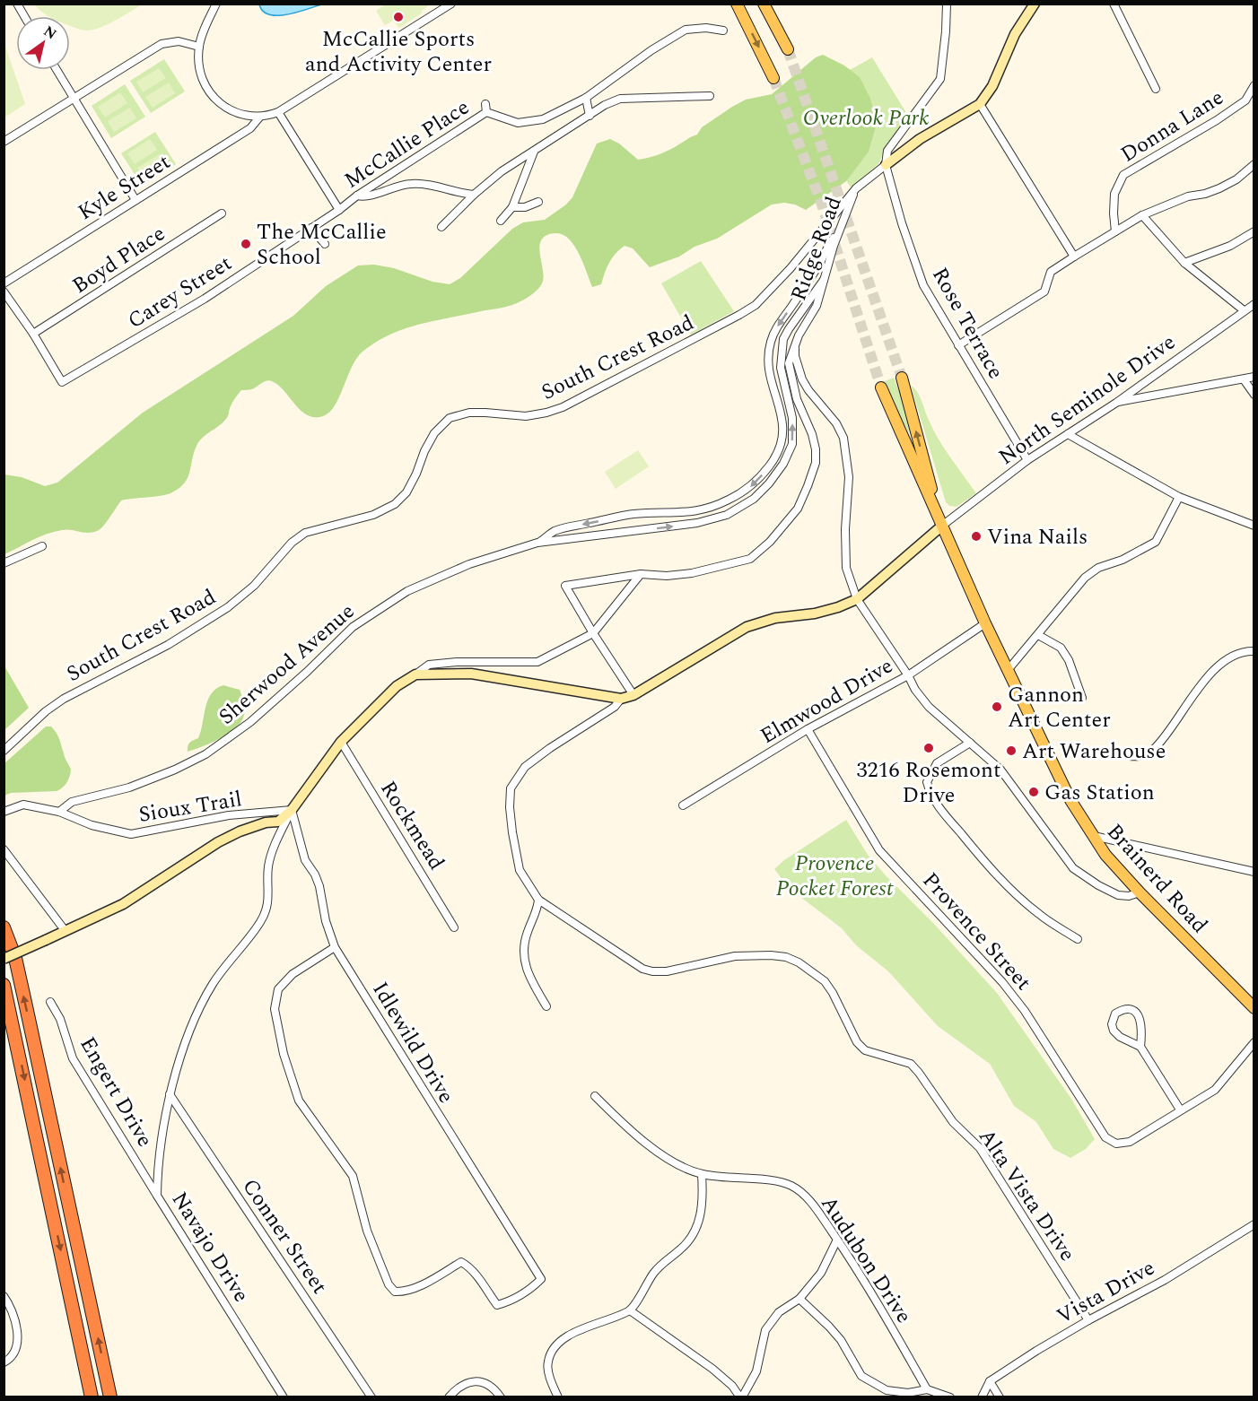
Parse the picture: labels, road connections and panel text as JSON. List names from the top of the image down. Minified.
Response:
{"streets":{"main road":["Brainerd Road"],"street":["Donna Lane","McCallie Place","Kyle Street","Ridge Road","Boyd Place","Carey Street","Rose Terrace","South Crest Road","North Seminole Drive","Sherwood Avenue","Elmwood Drive","Sioux Trail","Rockmead","Provence Street","Idlewild Drive","Engert Drive","Alta Vista Drive","Conner Street","Navajo Drive","Audubon Drive","Vista Drive"]},"crossings":[["McCallie Place","Carey Street"],["Ridge Road","South Crest Road"],["Ridge Road","Sherwood Avenue"],["Boyd Place","Carey Street"],["Rose Terrace","South Crest Road"],["Rose Terrace","North Seminole Drive"],["North Seminole Drive","Brainerd Road"],["Sherwood Avenue","Sioux Trail"],["Elmwood Drive","Brainerd Road"],["Elmwood Drive","Provence Street"],["Sioux Trail","Idlewild Drive"],["Sioux Trail","Navajo Drive"],["Idlewild Drive","Navajo Drive"],["Engert Drive","Navajo Drive"],["Alta Vista Drive","Vista Drive"],["Conner Street","Navajo Drive"]],"parks":["Overlook Park","Provence Pocket Forest"],"places":["McCallie Sports and Activity Center","The McCallie School","Vina Nails","Gannon Art Center","3216 Rosemont Drive","Art Warehouse","Gas Station"],"north":"top right"}
